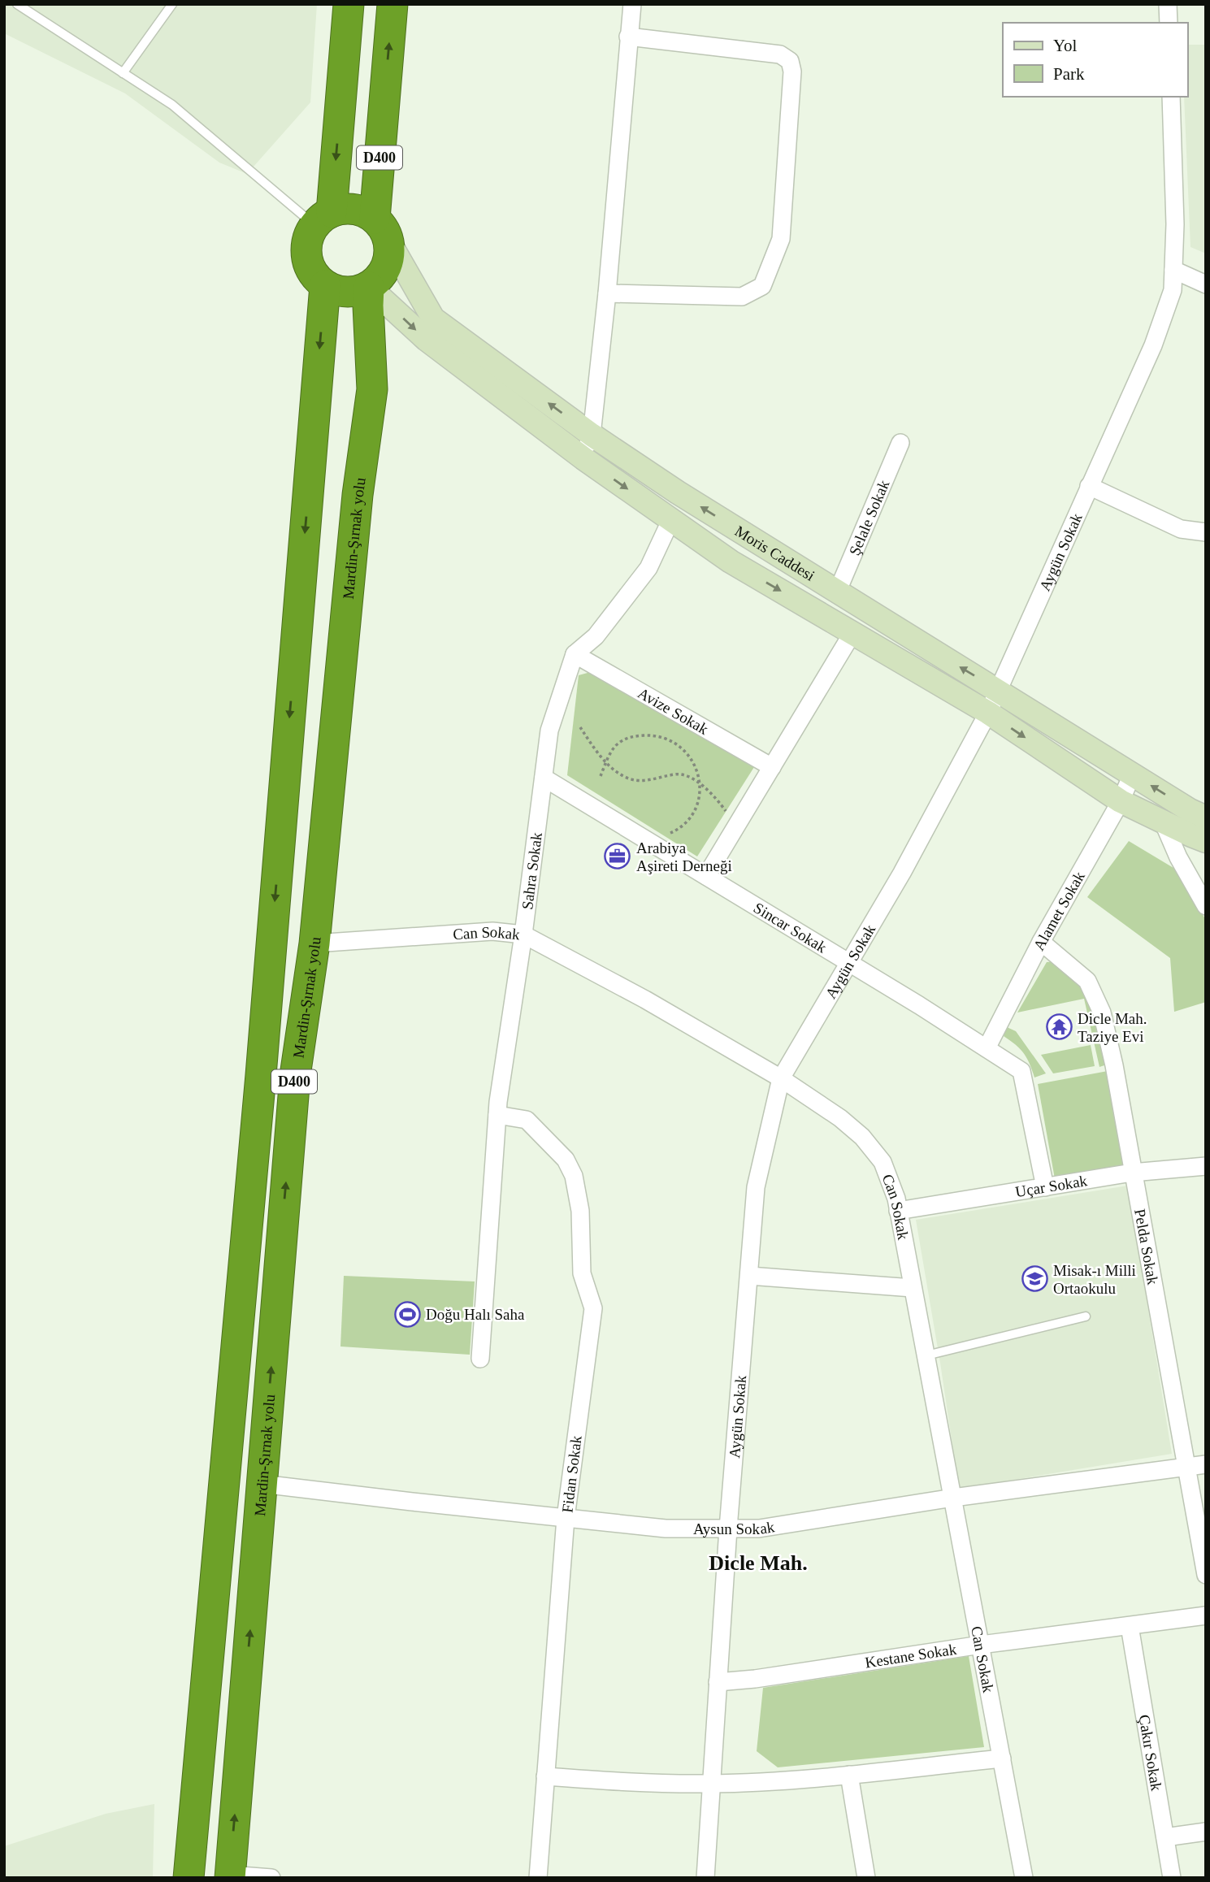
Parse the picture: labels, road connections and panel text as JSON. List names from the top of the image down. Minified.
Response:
{"streets":{"highway":["D400","Mardin-Şırnak yolu"],"street":["Şelale Sokak","Aygün Sokak","Moris Caddesi","Avize Sokak","Sahra Sokak","Alamet Sokak","Sincar Sokak","Can Sokak","Uçar Sokak","Pelda Sokak","Fidan Sokak","Aysun Sokak","Kestane Sokak","Çakır Sokak"]},"crossings":[["D400","Mardin-Şırnak yolu"],["D400","Moris Caddesi"],["Şelale Sokak","Moris Caddesi"],["Mardin-Şırnak yolu","Moris Caddesi"],["Mardin-Şırnak yolu","Can Sokak"],["Mardin-Şırnak yolu","Aysun Sokak"],["Aygün Sokak","Moris Caddesi"],["Aygün Sokak","Sincar Sokak"],["Aygün Sokak","Can Sokak"],["Aygün Sokak","Aysun Sokak"],["Aygün Sokak","Kestane Sokak"],["Moris Caddesi","Alamet Sokak"],["Avize Sokak","Sahra Sokak"],["Sahra Sokak","Sincar Sokak"],["Sahra Sokak","Can Sokak"],["Sahra Sokak","Fidan Sokak"],["Alamet Sokak","Sincar Sokak"],["Alamet Sokak","Pelda Sokak"],["Sincar Sokak","Uçar Sokak"],["Can Sokak","Uçar Sokak"],["Can Sokak","Aysun Sokak"],["Can Sokak","Kestane Sokak"],["Uçar Sokak","Pelda Sokak"],["Pelda Sokak","Aysun Sokak"],["Fidan Sokak","Aysun Sokak"],["Kestane Sokak","Çakır Sokak"]],"districts":["Dicle Mah."],"places":{"office":["Arabiya Aşireti Derneği"],"temple":["Dicle Mah. Taziye Evi"],"school or university":["Misak-ı Milli Ortaokulu"],"sports":["Doğu Halı Saha"]},"legend":["Yol","Park"]}
